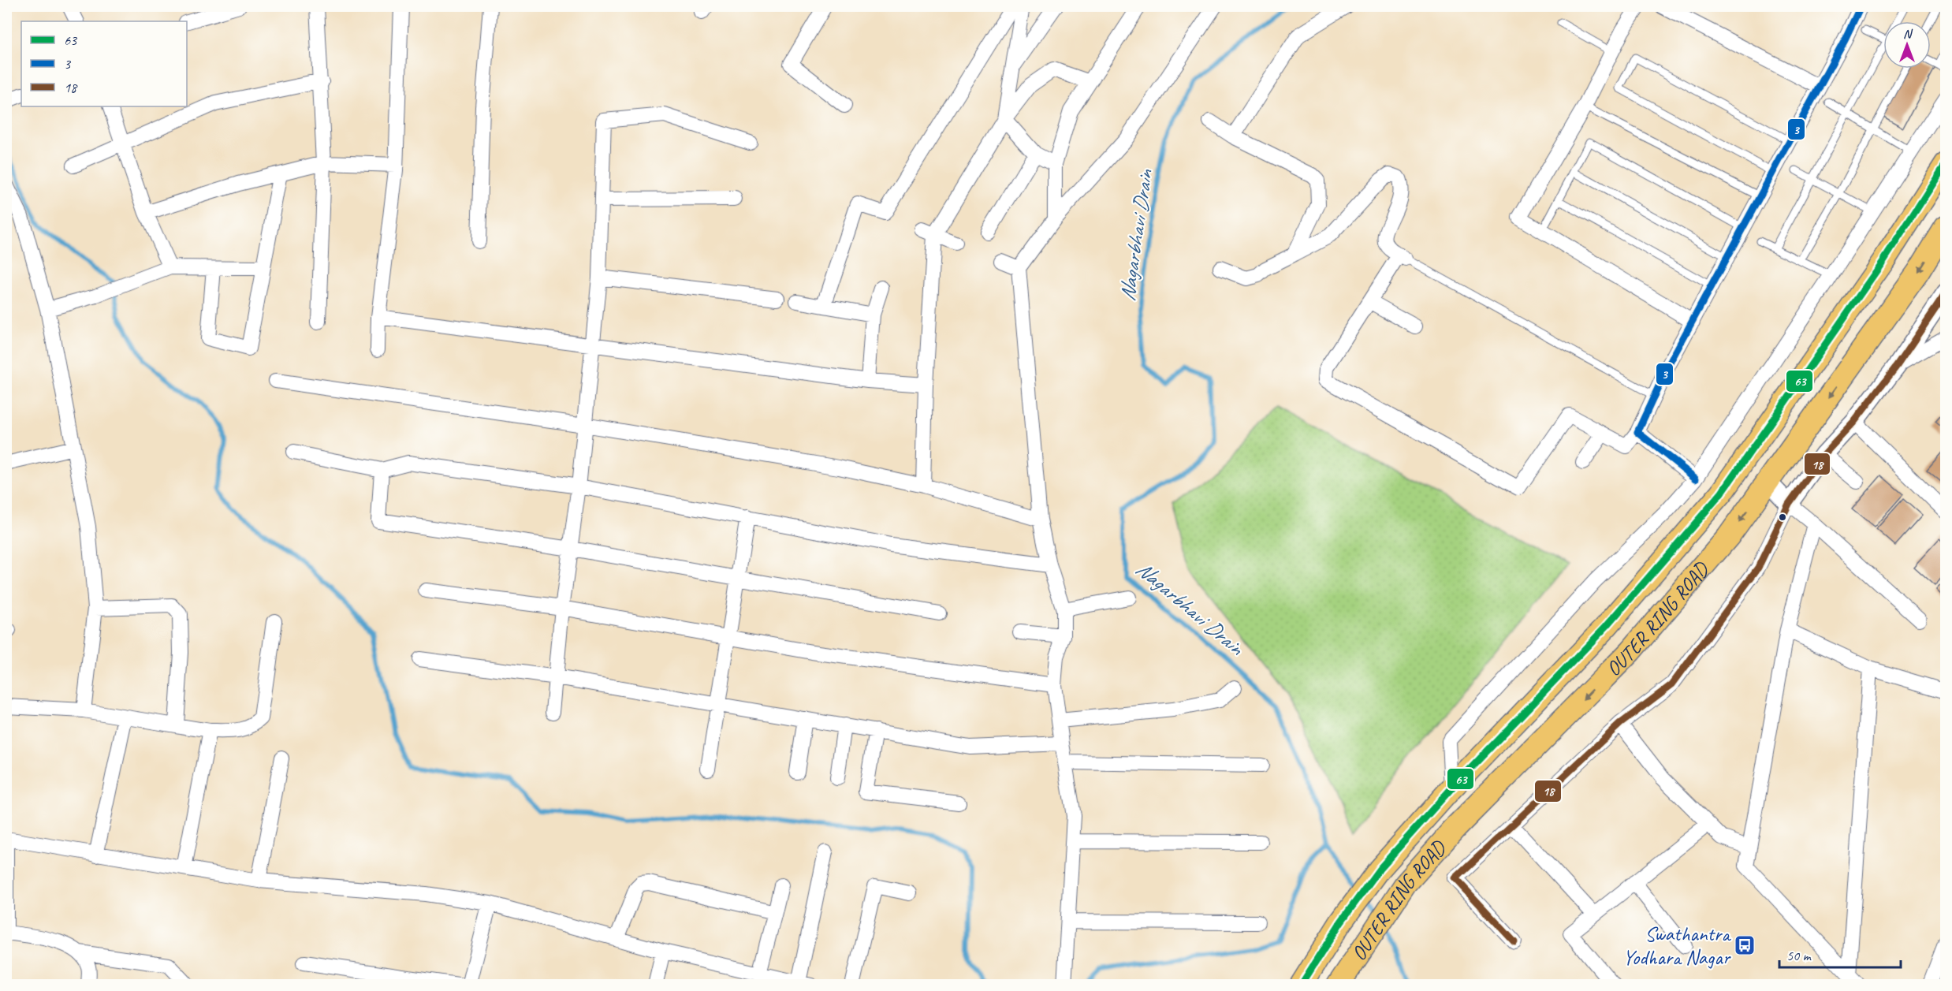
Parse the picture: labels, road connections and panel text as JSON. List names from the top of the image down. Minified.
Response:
{"streets":{"highway":["OUTER RING ROAD"]},"water":["Nagarbhavi Drain"],"places":{"bus stop":["Swathantra Yodhara Nagar"]},"lines":["transit line 3","transit line 63","transit line 18"],"legend":["63","3","18"],"scale_bar":"50 m","north":"top"}
